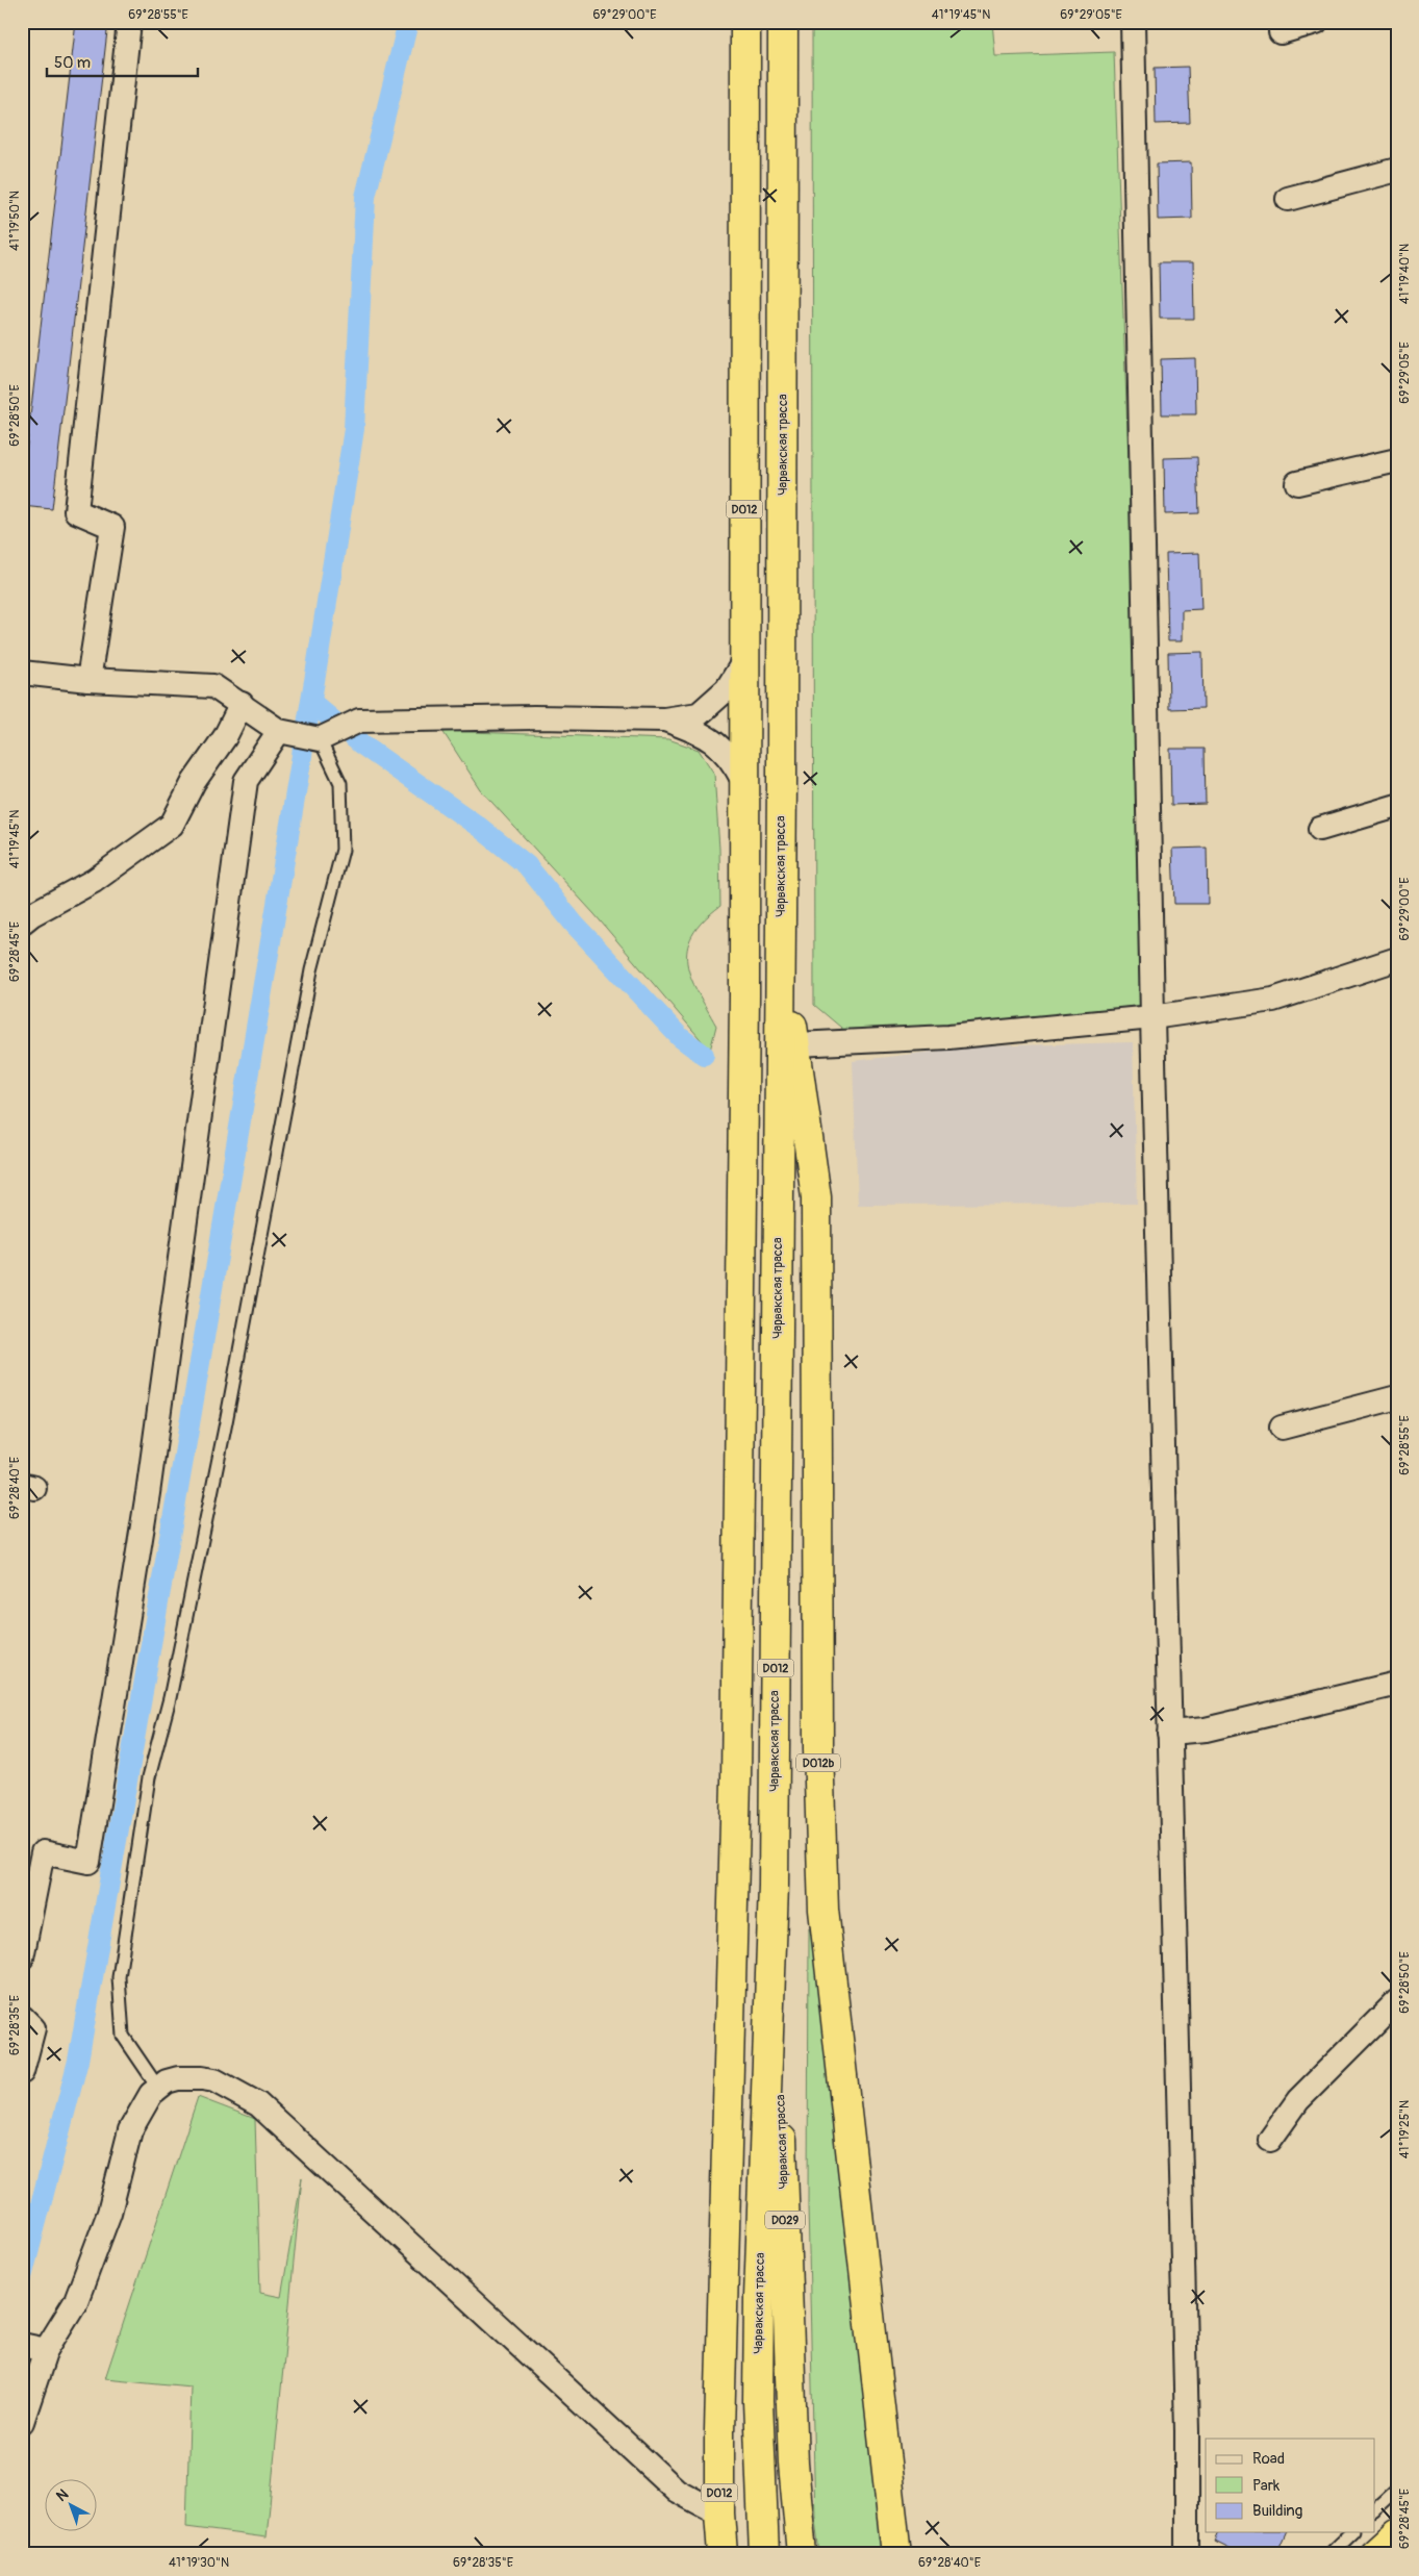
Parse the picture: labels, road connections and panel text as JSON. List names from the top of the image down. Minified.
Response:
{"streets":{"highway":["Чарвакская трасса","D012","D012b","Чарваксая трасса","D029"]},"crossings":[["Чарвакская трасса","D012b"],["Чарвакская трасса","Чарваксая трасса"]],"legend":["Road","Park","Building"],"scale_bar":"50 m","north":"top left","coordinates":["69°28'55\"E","69°29'00\"E","41°19'45\"N","69°29'05\"E","41°19'50\"N","41°19'40\"N","69°28'50\"E","69°28'45\"E","69°28'40\"E","69°28'35\"E","41°19'25\"N","41°19'30\"N"]}
